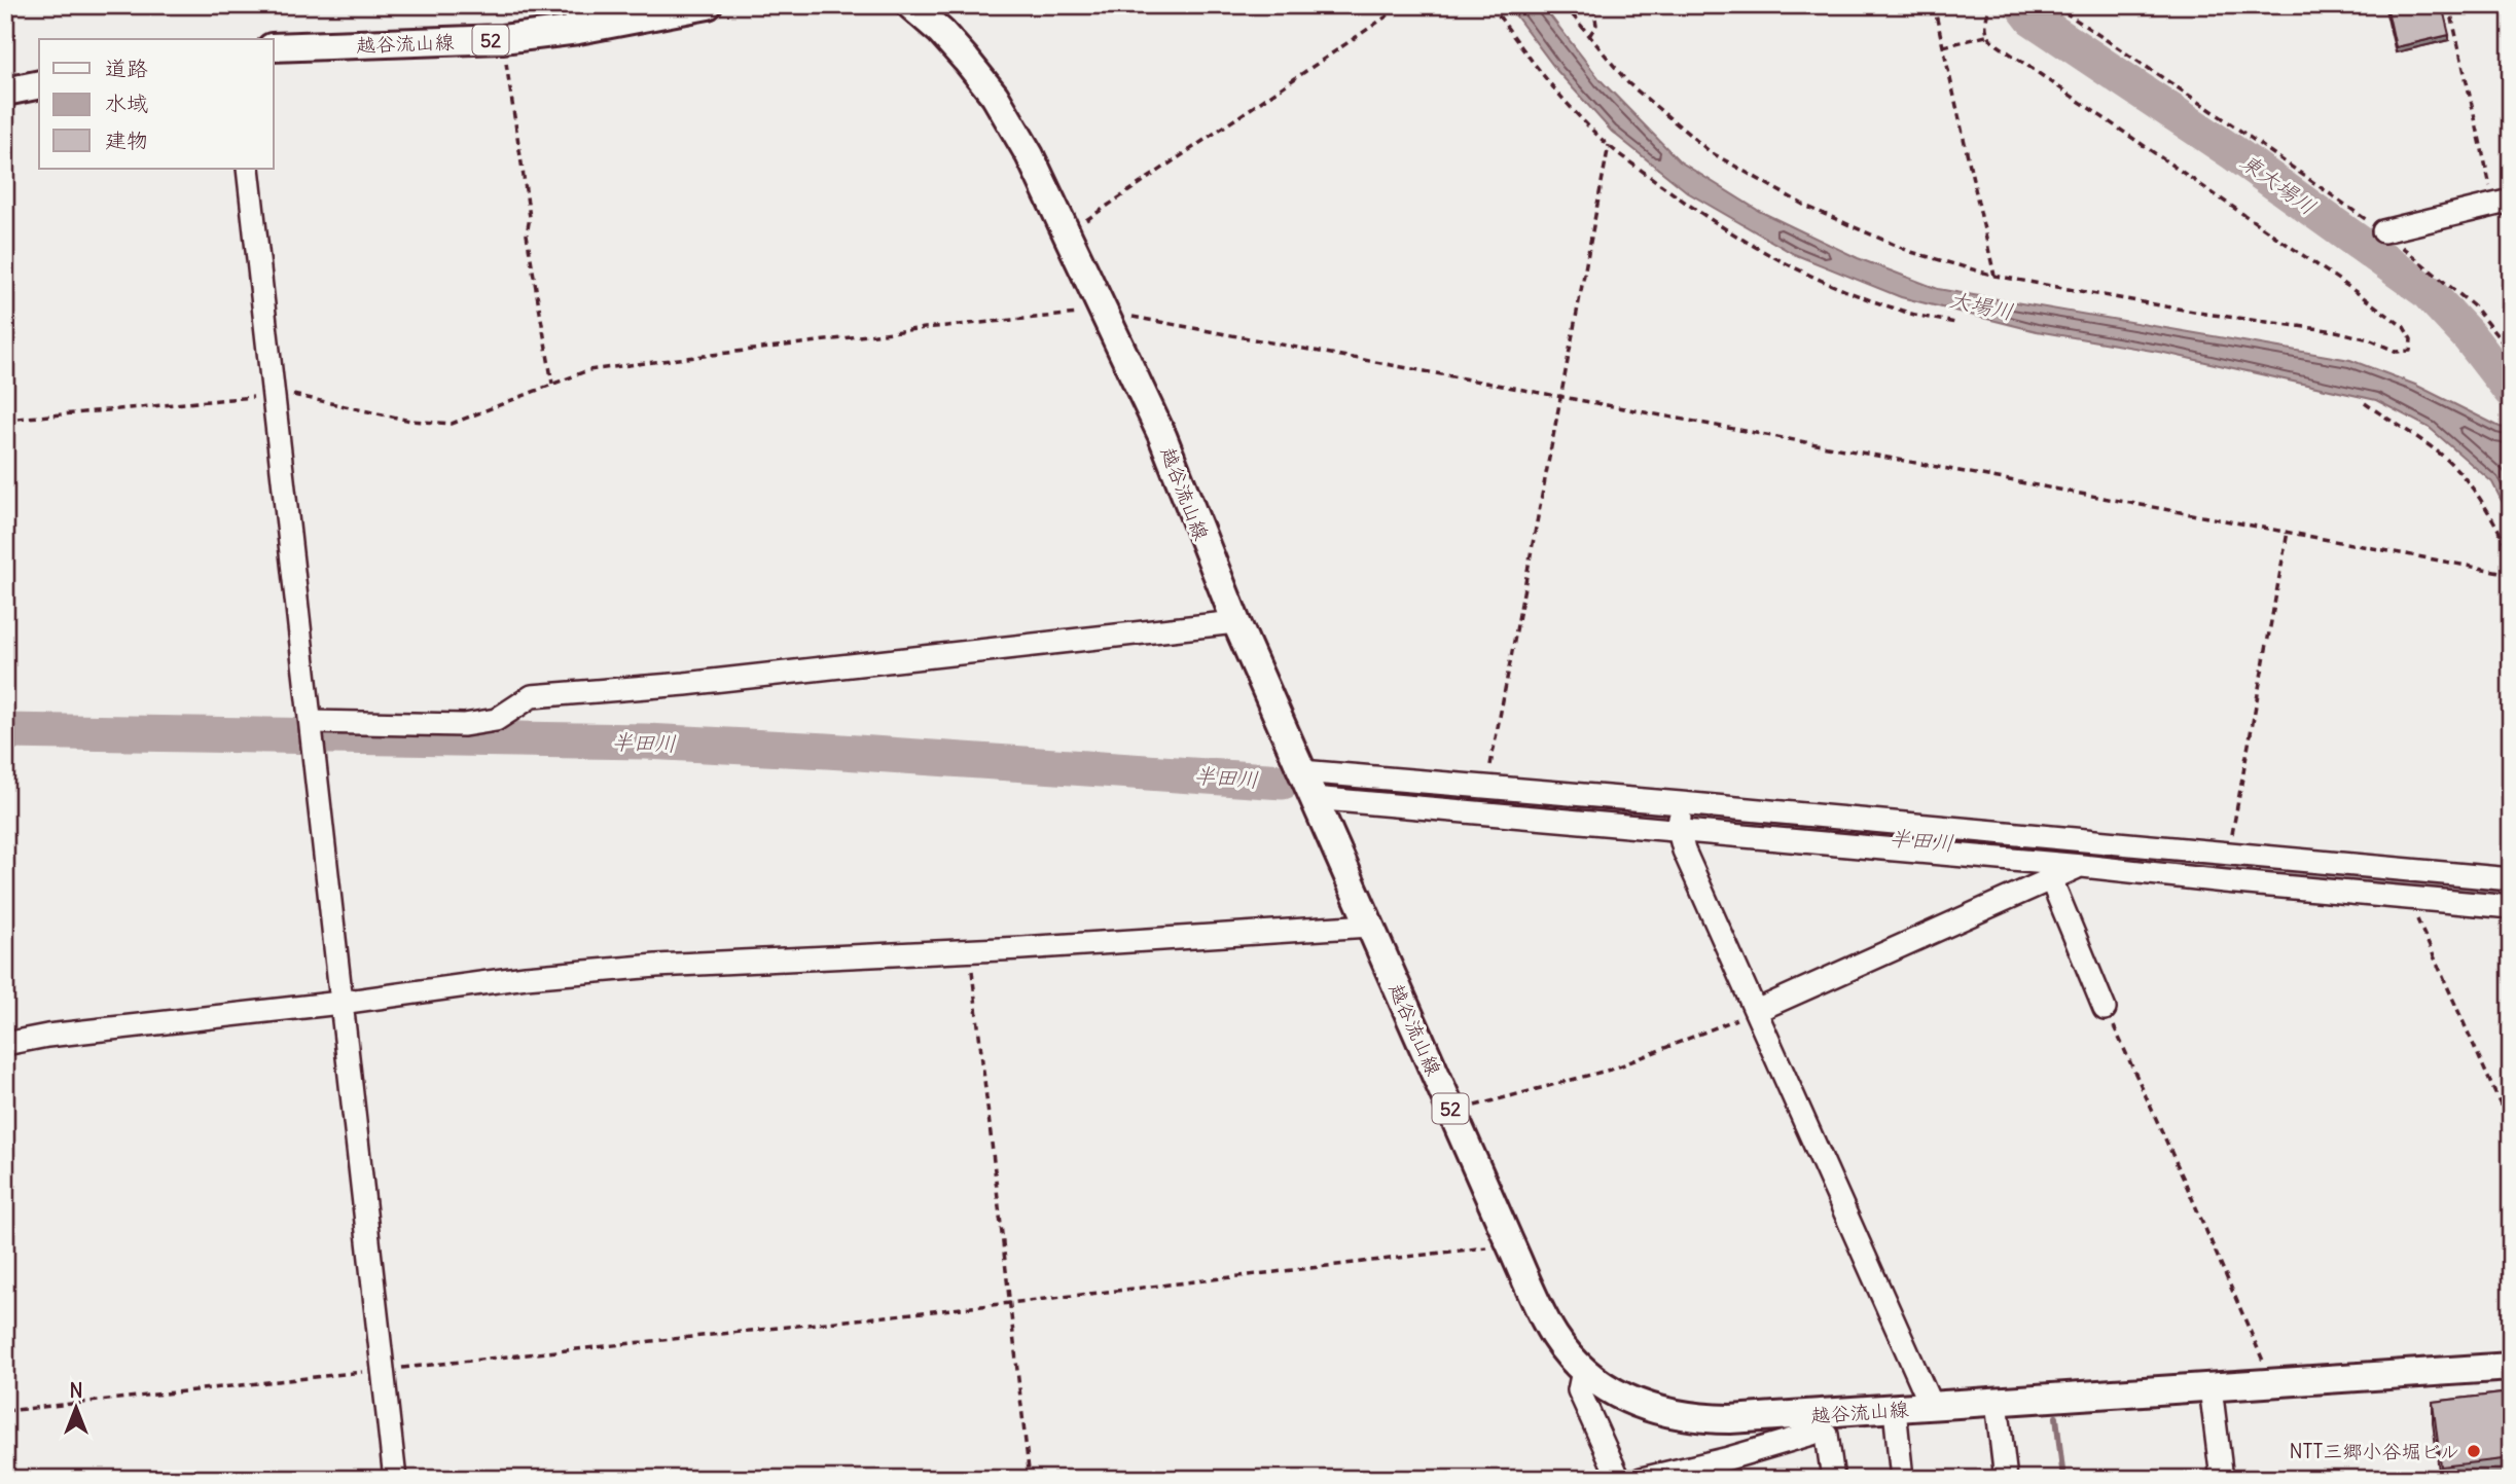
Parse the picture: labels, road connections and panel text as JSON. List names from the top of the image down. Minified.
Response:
{"streets":{"main road":["52","越谷流山線"]},"water":["東大場川","大場川","半田川"],"places":["NTT三郷小谷堀ビル"],"legend":["道路","水域","建物"],"north":"top"}
